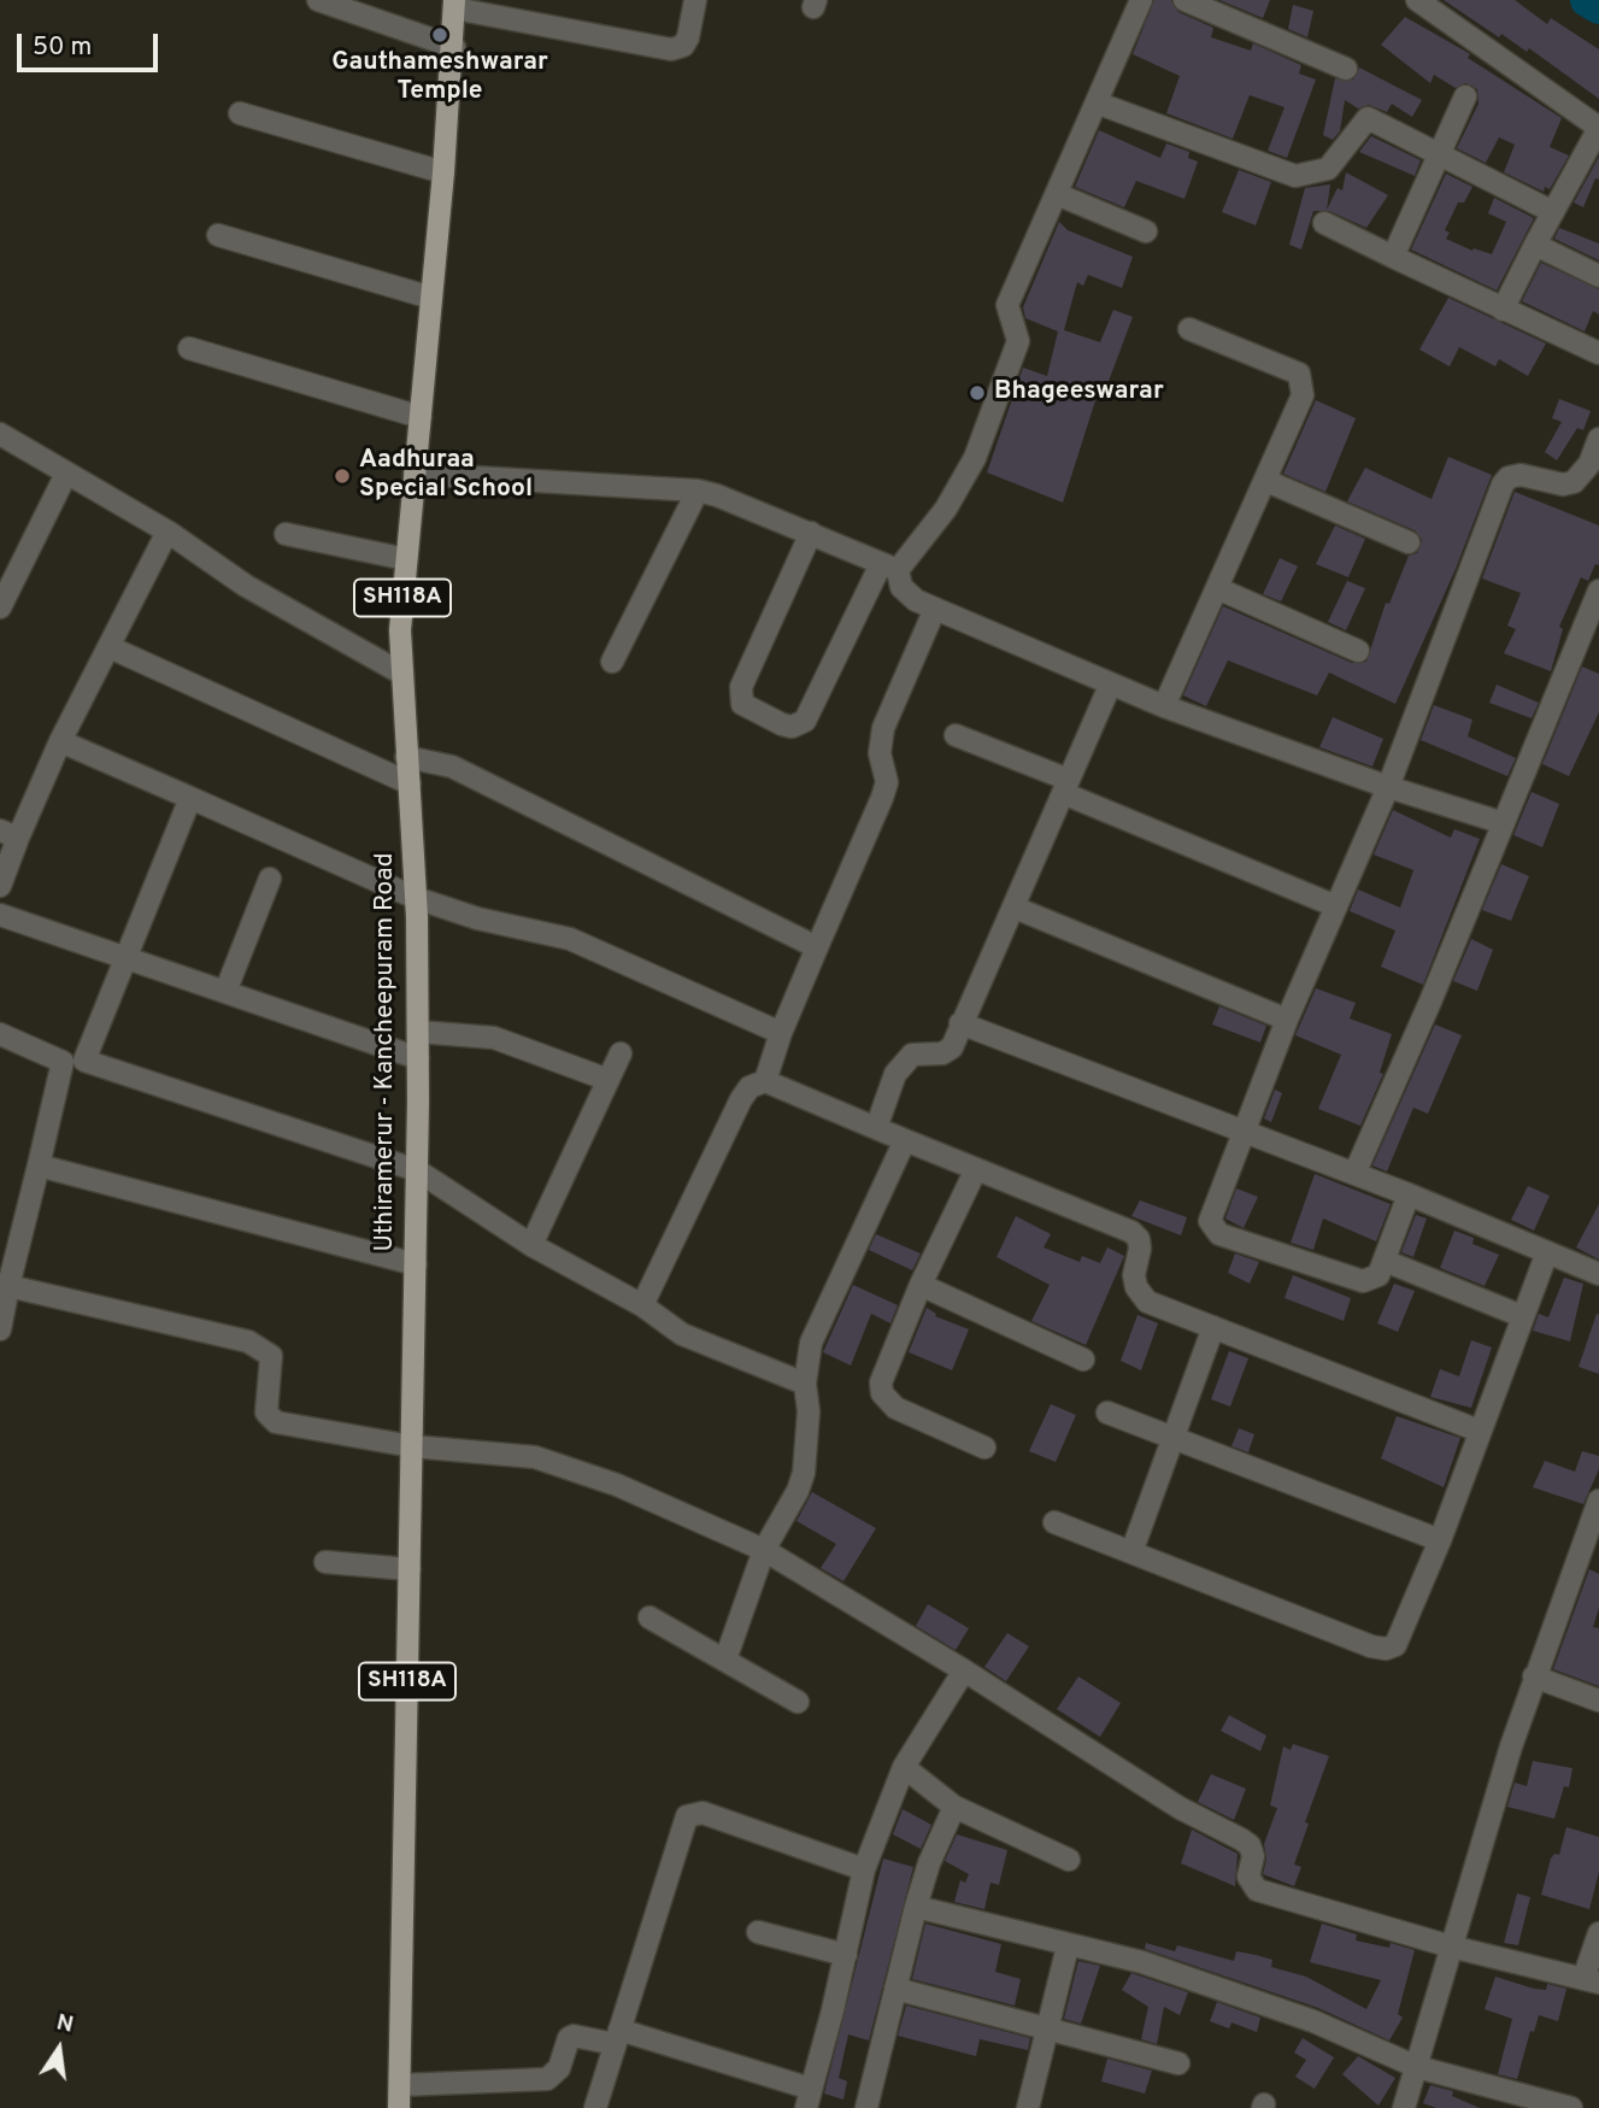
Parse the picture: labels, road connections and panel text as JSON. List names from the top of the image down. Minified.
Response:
{"streets":{"main road":["SH118A","Uthiramerur - Kancheepuram Road"]},"places":["Gauthameshwarar Temple","Bhageeswarar","Aadhuraa Special School"],"scale_bar":"50 m","north":"top"}
